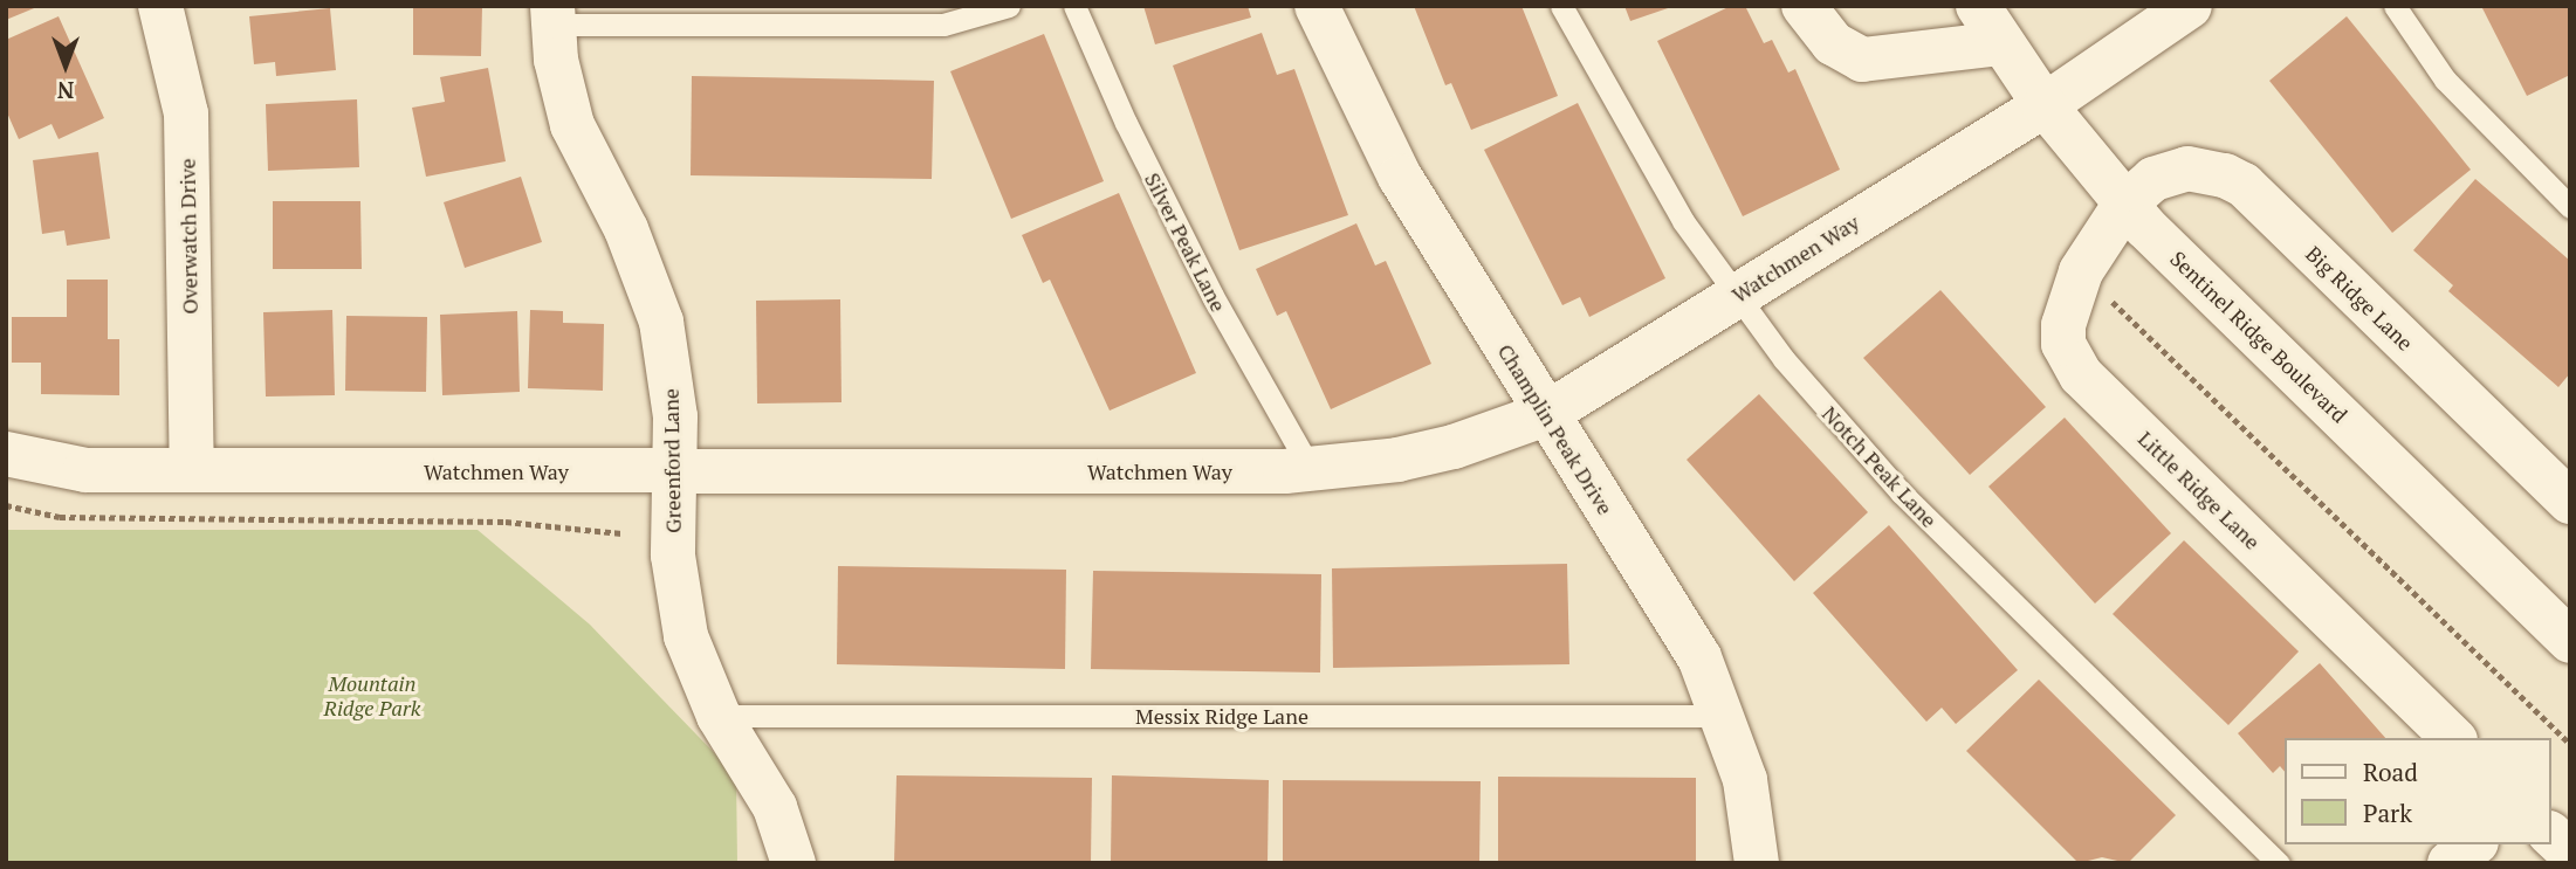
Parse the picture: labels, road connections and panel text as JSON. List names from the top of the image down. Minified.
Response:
{"streets":{"street":["Overwatch Drive","Watchmen Way","Big Ridge Lane","Sentinel Ridge Boulevard","Champlin Peak Drive","Greenford Lane","Little Ridge Lane"],"lane":["Silver Peak Lane","Notch Peak Lane","Messix Ridge Lane"]},"crossings":[["Overwatch Drive","Watchmen Way"],["Silver Peak Lane","Watchmen Way"],["Watchmen Way","Sentinel Ridge Boulevard"],["Watchmen Way","Champlin Peak Drive"],["Watchmen Way","Greenford Lane"],["Watchmen Way","Notch Peak Lane"],["Big Ridge Lane","Sentinel Ridge Boulevard"],["Big Ridge Lane","Little Ridge Lane"],["Sentinel Ridge Boulevard","Little Ridge Lane"],["Champlin Peak Drive","Messix Ridge Lane"],["Greenford Lane","Messix Ridge Lane"]],"parks":["Mountain Ridge Park"],"legend":["Road","Park"],"north":"bottom"}
